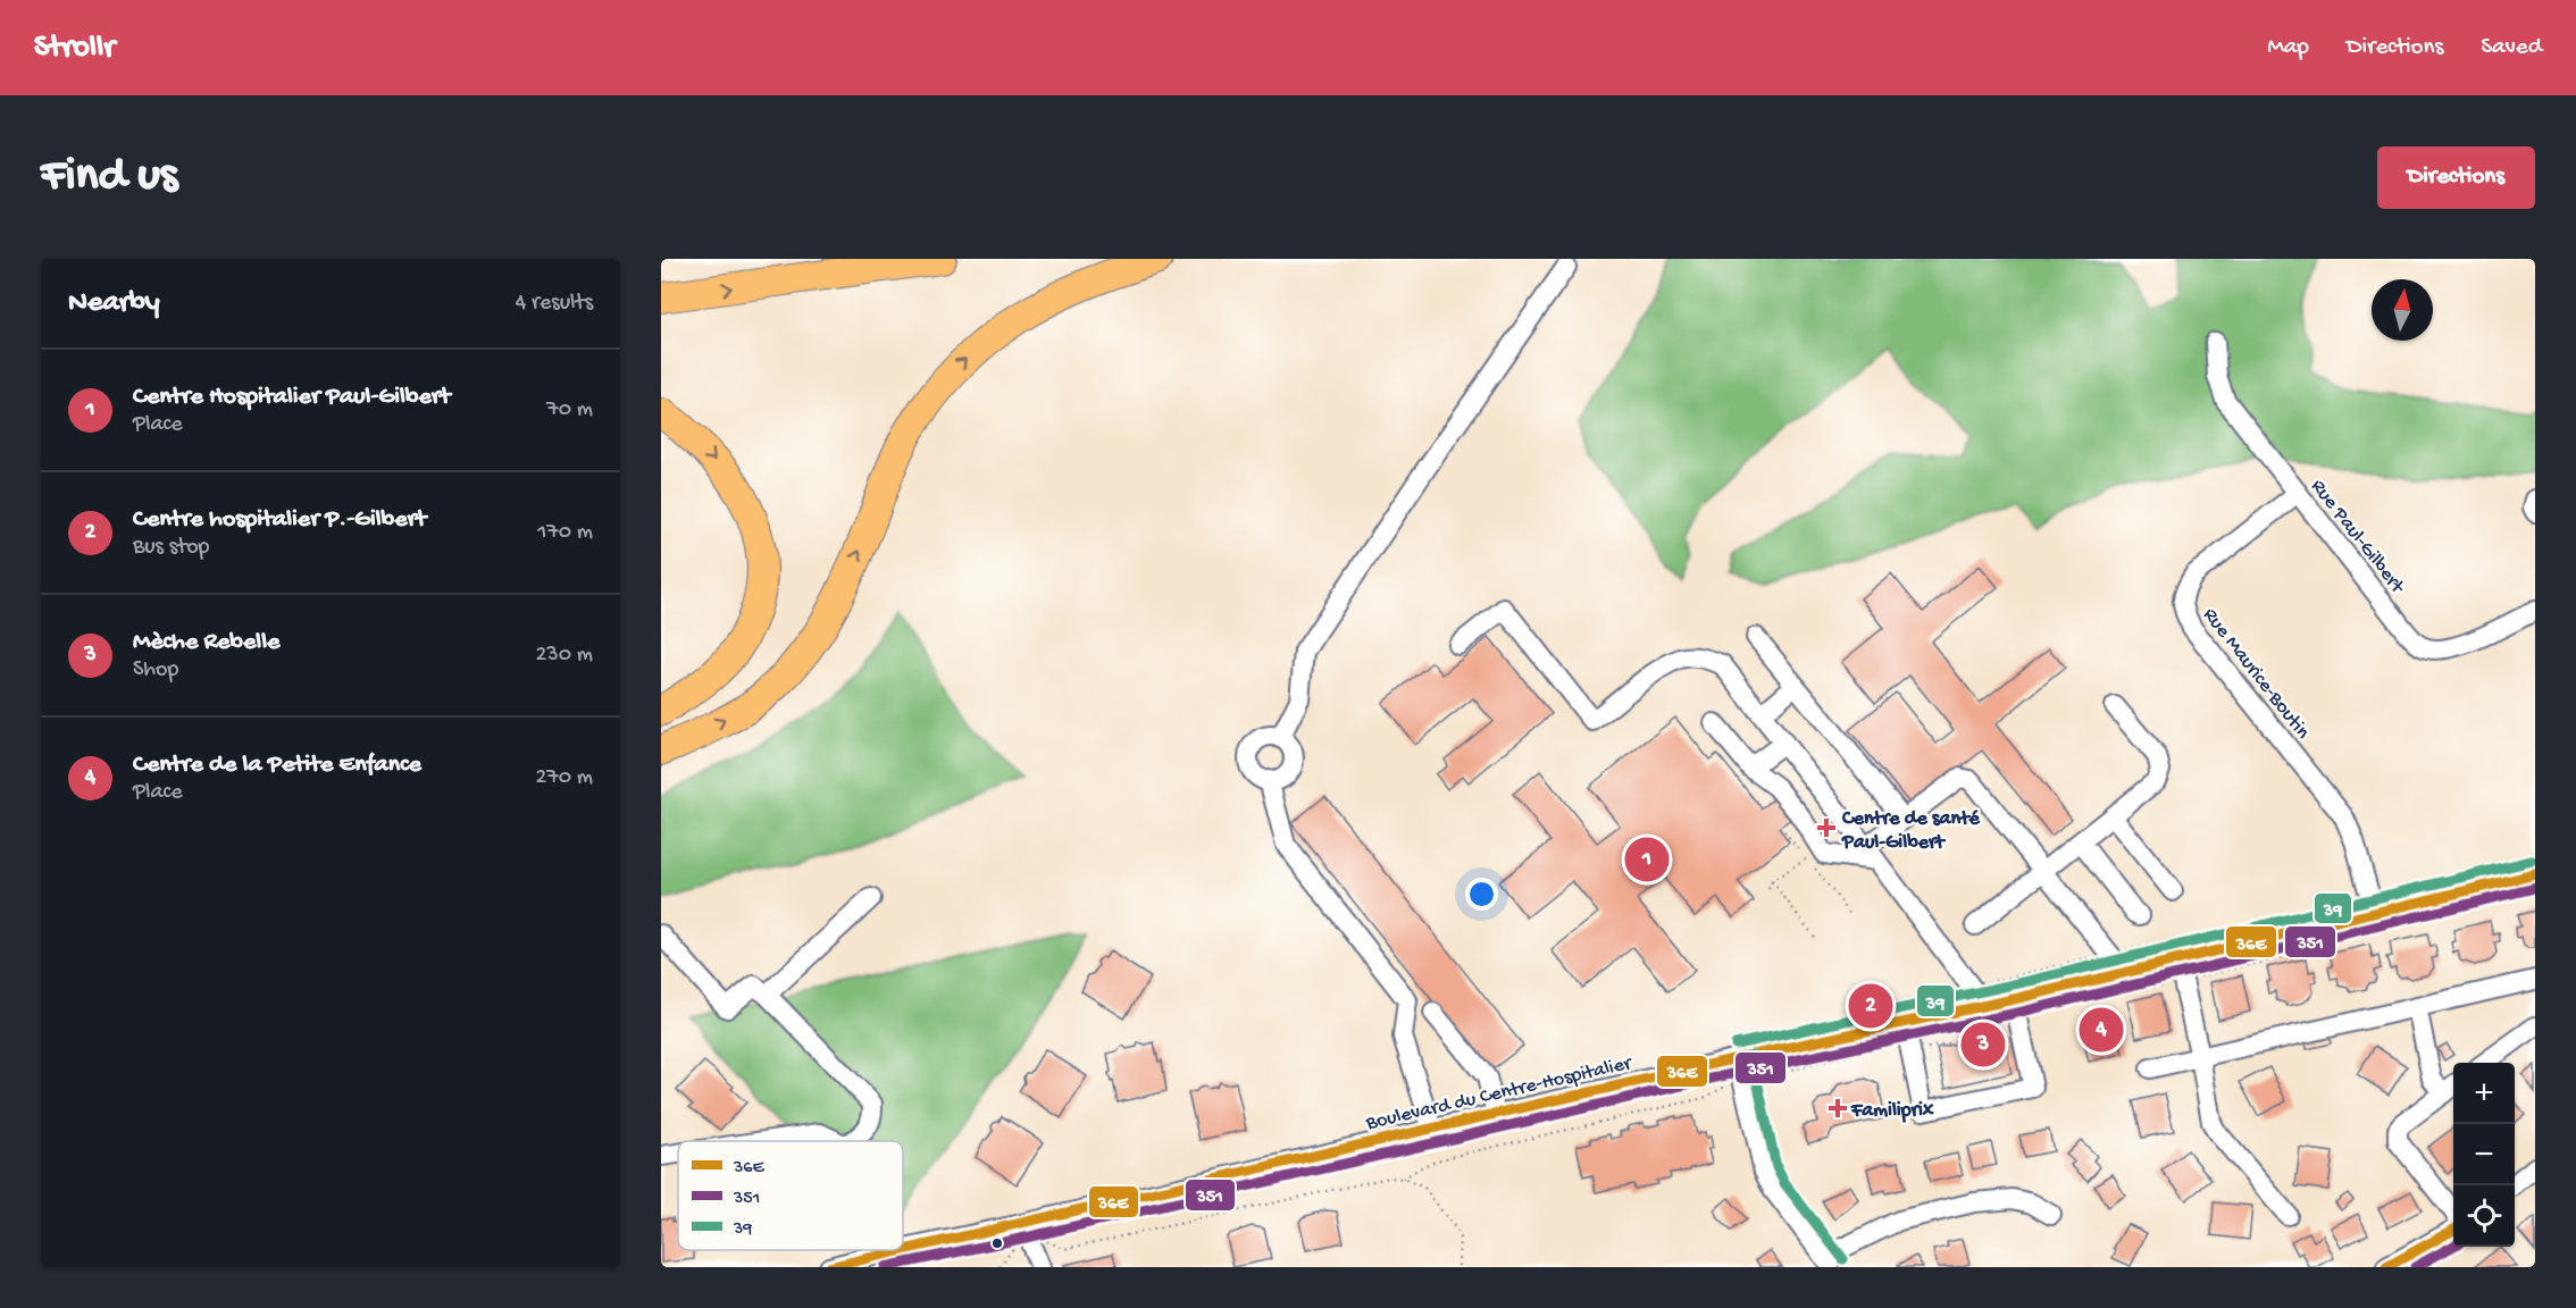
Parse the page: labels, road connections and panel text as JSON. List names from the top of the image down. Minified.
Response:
{"streets":{"street":["Rue Paul-Gilbert","Rue Maurice-Boutin","Boulevard du Centre-Hospitalier"]},"crossings":[["Rue Paul-Gilbert","Rue Maurice-Boutin"],["Rue Maurice-Boutin","Boulevard du Centre-Hospitalier"]],"places":{"health":["Centre de santé Paul-Gilbert","Familiprix"]},"lines":["transit line 39","transit line 36E","transit line 351"],"legend":["36E","351","39"],"north":"top","page":{"header":"Strollr","nav":["Map","Directions","Saved"],"buttons":"Directions","title":"Find us","heading":["Nearby","4 results"],"list":[{"mark":"1","name":"Centre Hospitalier Paul-Gilbert","note":"Place","value":"70 m"},{"mark":"2","name":"Centre hospitalier P.-Gilbert","note":"Bus stop","value":"170 m"},{"mark":"3","name":"Mèche Rebelle","note":"Shop","value":"230 m"},{"mark":"4","name":"Centre de la Petite Enfance","note":"Place","value":"270 m"}],"pins":["1","2","4","3"],"map_buttons":["+","−"]}}
